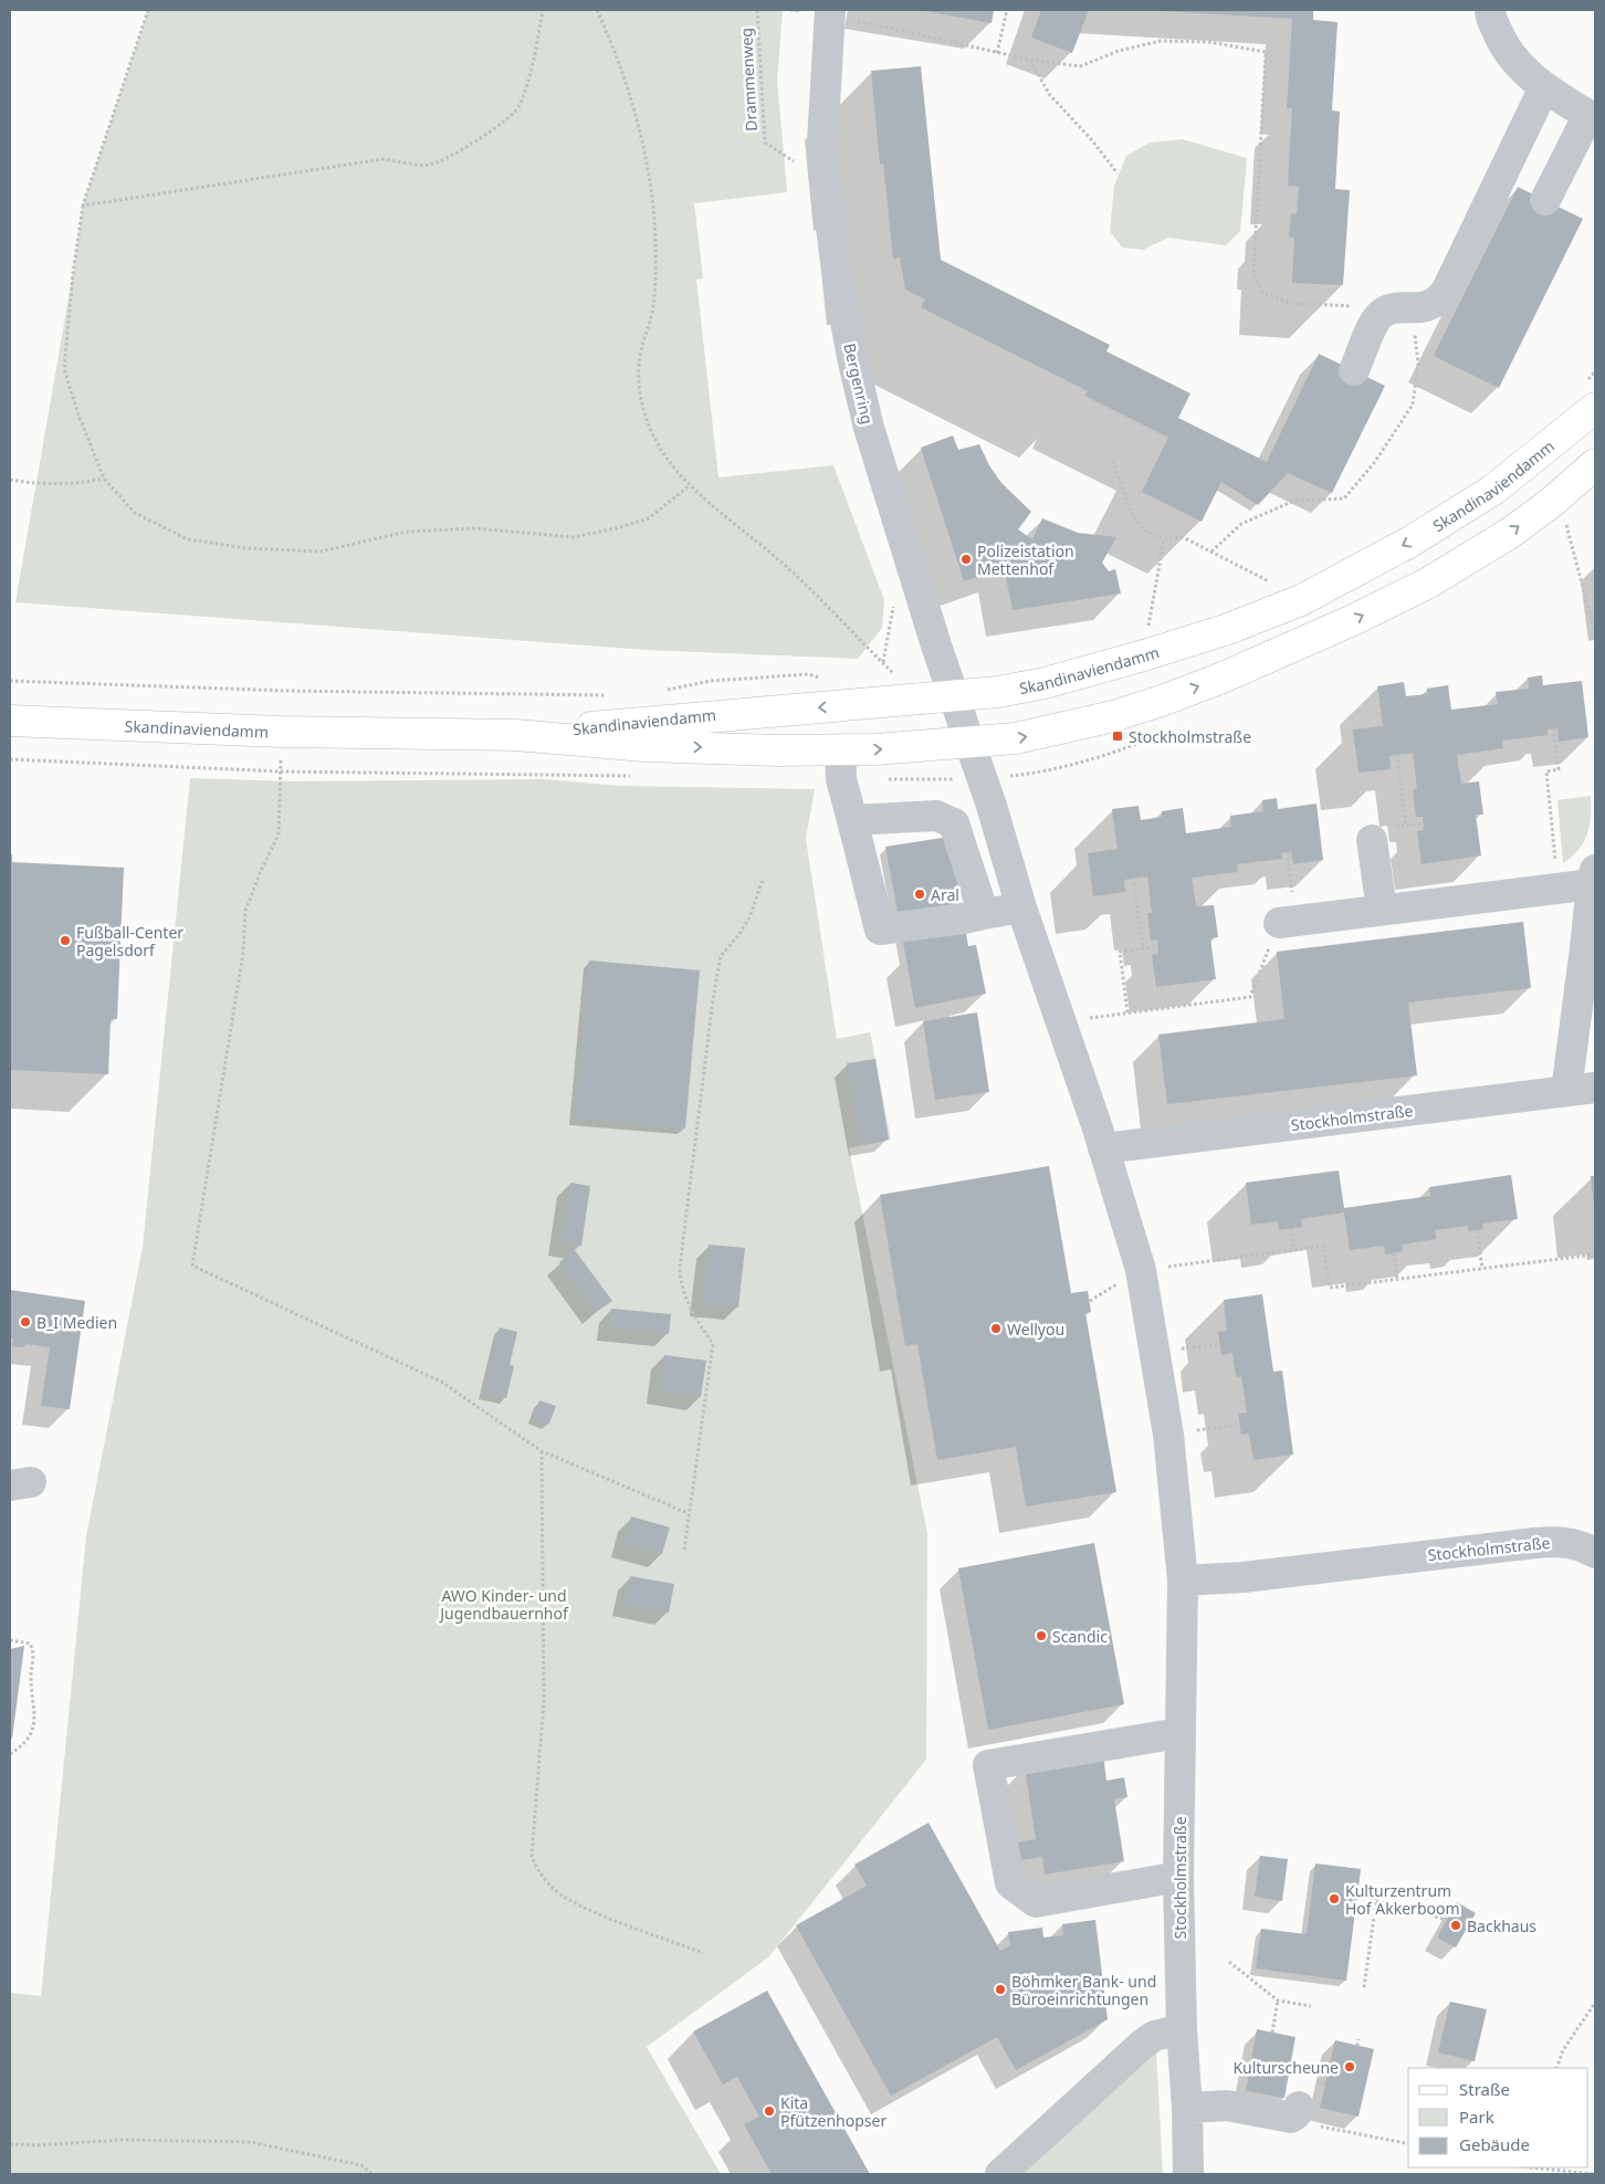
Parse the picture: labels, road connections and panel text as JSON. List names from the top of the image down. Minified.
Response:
{"streets":{"main road":["Skandinaviendamm"],"street":["Bergenring","Stockholmstraße"],"path":["Drammenweg"]},"crossings":[["Drammenweg","Bergenring"],["Bergenring","Skandinaviendamm"],["Bergenring","Stockholmstraße"],["Skandinaviendamm","Stockholmstraße"]],"parks":["AWO Kinder- und Jugendbauernhof"],"places":{"other":["Polizeistation Mettenhof","Aral","Fußball-Center Pagelsdorf","B_I Medien","Wellyou","Scandic","Kulturzentrum Hof Akkerboom","Backhaus","Böhmker Bank- und Büroeinrichtungen","Kulturscheune","Kita Pfützenhopser"],"transit":["Stockholmstraße"]},"legend":["Straße","Park","Gebäude"]}
